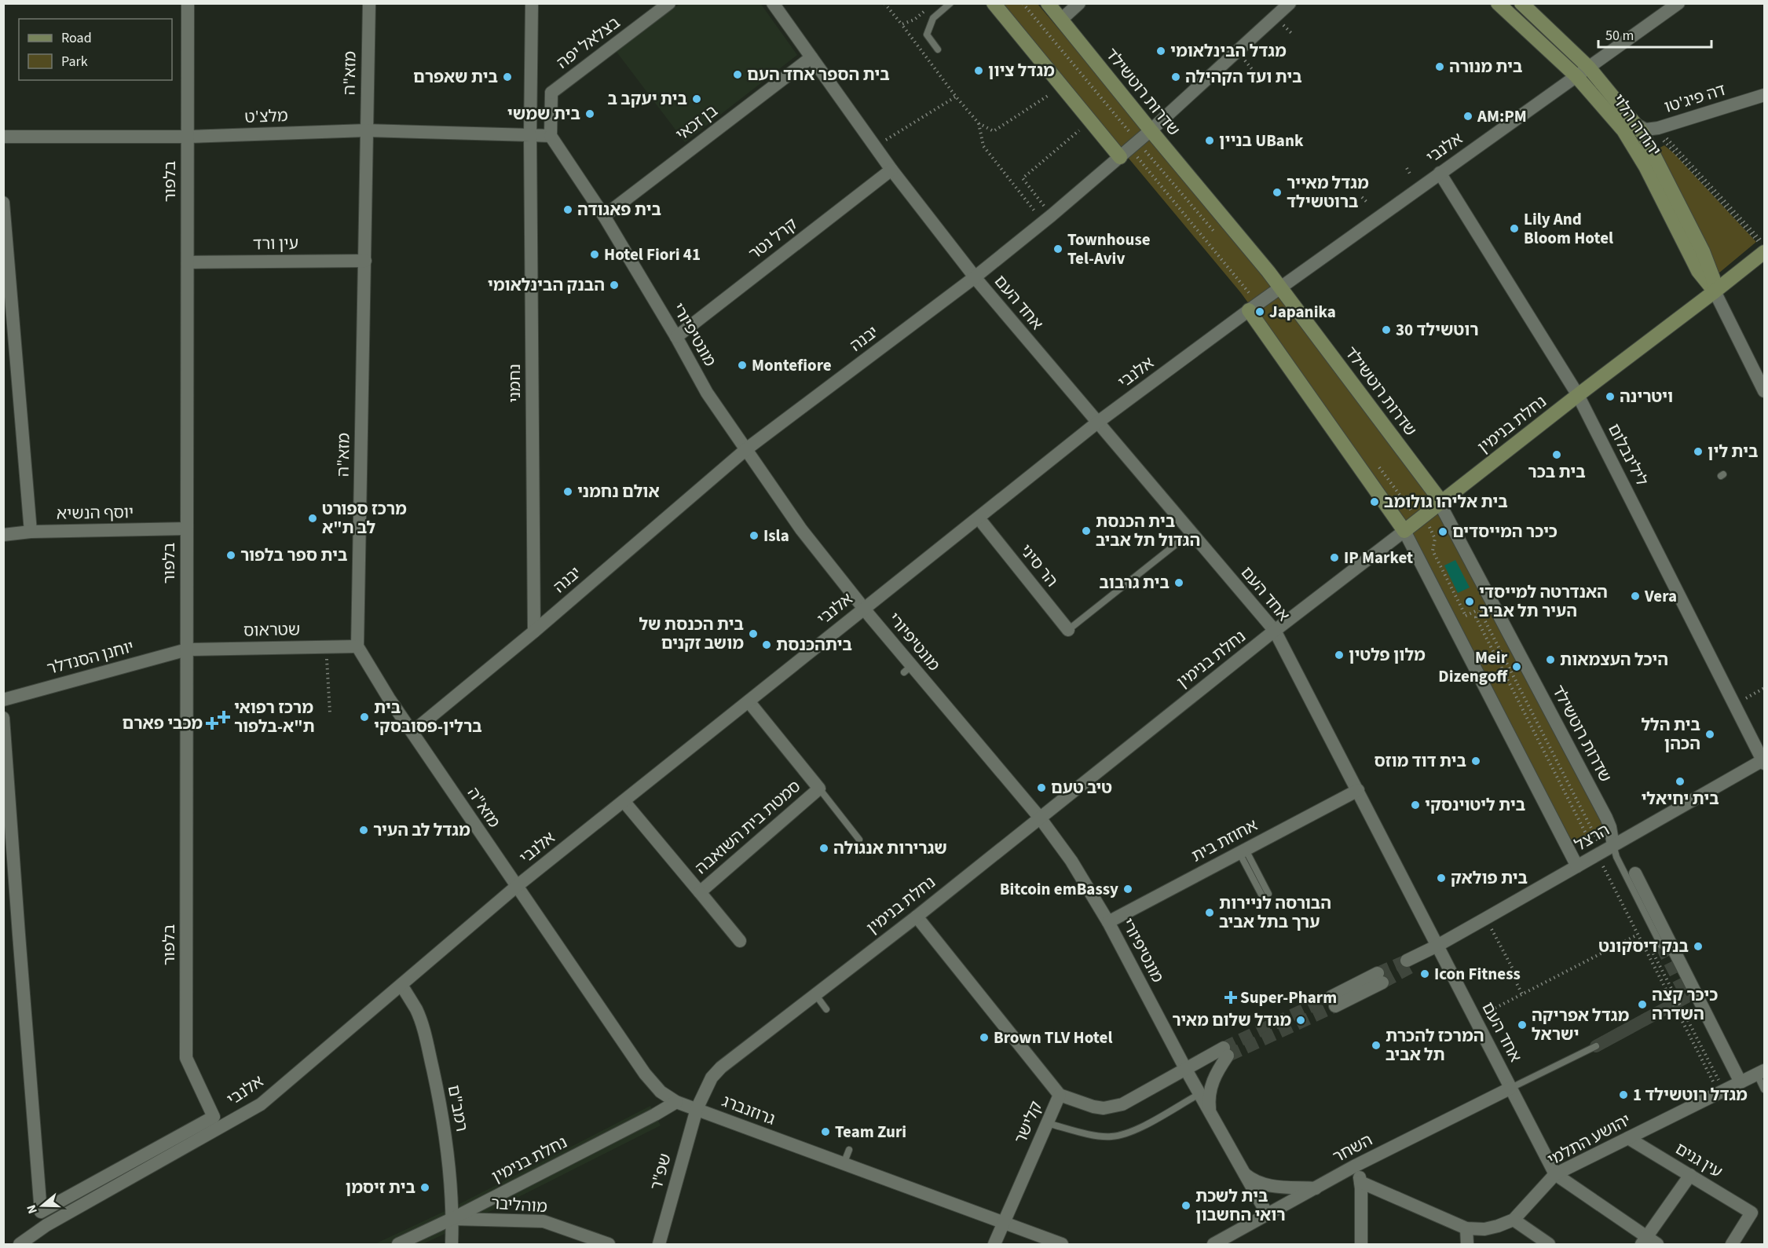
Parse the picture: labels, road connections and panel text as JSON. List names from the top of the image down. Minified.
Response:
{"streets":{"street":["בצלאל יפה","מזא\"ה","שדרות רוטשילד","דה פיג'טו","מלצ'ט","בן זכאי","יהודה הלוי","אלנבי","בלפור","קרל נטר","עין ורד","אחד העם","מונטיפיורי","יבנה","נחמני","נחלת בנימין","לילינבלום","יוסף הנשיא","הר סיני","שטראוס","יוחנן הסנדלר","סמטת בית השואבה","הרצל","אחוזת בית","רמב\"ם","גרוזנברג","קלישר","יהושע התלמי","השחר","עין גנים","שפ\"ר","מוהליבר"]},"crossings":[["מזא\"ה","מלצ'ט"],["מזא\"ה","אלנבי"],["מזא\"ה","עין ורד"],["מזא\"ה","יבנה"],["מזא\"ה","שטראוס"],["מזא\"ה","גרוזנברג"],["שדרות רוטשילד","אלנבי"],["שדרות רוטשילד","יבנה"],["שדרות רוטשילד","נחלת בנימין"],["שדרות רוטשילד","הרצל"],["דה פיג'טו","יהודה הלוי"],["מלצ'ט","בלפור"],["מלצ'ט","מונטיפיורי"],["מלצ'ט","נחמני"],["בן זכאי","אחד העם"],["בן זכאי","מונטיפיורי"],["יהודה הלוי","אלנבי"],["יהודה הלוי","נחלת בנימין"],["אלנבי","בלפור"],["אלנבי","אחד העם"],["אלנבי","מונטיפיורי"],["אלנבי","לילינבלום"],["אלנבי","סמטת בית השואבה"],["אלנבי","רמב\"ם"],["אלנבי","גרוזנברג"],["בלפור","עין ורד"],["בלפור","יוסף הנשיא"],["בלפור","שטראוס"],["בלפור","יוחנן הסנדלר"],["קרל נטר","אחד העם"],["קרל נטר","מונטיפיורי"],["אחד העם","יבנה"],["אחד העם","נחלת בנימין"],["אחד העם","הרצל"],["אחד העם","אחוזת בית"],["אחד העם","יהושע התלמי"],["אחד העם","השחר"],["מונטיפיורי","יבנה"],["מונטיפיורי","נחלת בנימין"],["מונטיפיורי","אחוזת בית"],["מונטיפיורי","השחר"],["יבנה","נחמני"],["נחלת בנימין","לילינבלום"],["נחלת בנימין","רמב\"ם"],["נחלת בנימין","גרוזנברג"],["נחלת בנימין","קלישר"],["נחלת בנימין","שפ\"ר"],["נחלת בנימין","מוהליבר"],["לילינבלום","הרצל"],["שטראוס","יוחנן הסנדלר"],["רמב\"ם","מוהליבר"],["גרוזנברג","קלישר"],["גרוזנברג","שפ\"ר"],["יהושע התלמי","עין גנים"]],"places":{"other":["מגדל הבינלאומי","בית מנורה","מגדל ציון","בית הספר אחד העם","בית שאפרם","בית ועד הקהילה","בית יעקב ב","בית שמשי","AM:PM","בניין UBank","מגדל מאייר ברוטשילד","בית פאגודה","Lily And Bloom Hotel","Townhouse Tel-Aviv","Hotel Fiori 41","הבנק הבינלאומי","Japanika","רוטשילד 30","Montefiore","ויטרינה","בית לין","בית בכר","אולם נחמני","בית אליהו גולומב","מרכז ספורט לב ת\"א","בית הכנסת הגדול תל אביב","כיכר המייסדים","Isla","בית ספר בלפור","IP Market","בית גרבוב","Vera","האנדרטה למייסדי העיר תל אביב","בית הכנסת של מושב זקנים","ביתהכנסת","מלון פלטין","היכל העצמאות","Meir Dizengoff","בית ברלין-פסובסקי","בית הלל הכהן","בית דוד מוזס","בית יחיאלי","טיב טעם","בית ליטוינסקי","מגדל לב העיר","שגרירות אנגולה","בית פולאק","Bitcoin emBassy","הבורסה לניירות ערך בתל אביב","בנק דיסקונט","Icon Fitness","כיכר קצה השדרה","מגדל שלום מאיר","מגדל אפריקה ישראל","Brown TLV Hotel","המרכז להכרת תל אביב","מגדל רוטשילד 1","Team Zuri","בית זיסמן","בית לשכת רואי החשבון"],"health":["מרכז רפואי ת\"א-בלפור","מכבי פארם","Super-Pharm"]},"legend":["Road","Park"],"scale_bar":"50 m","north":"left"}
